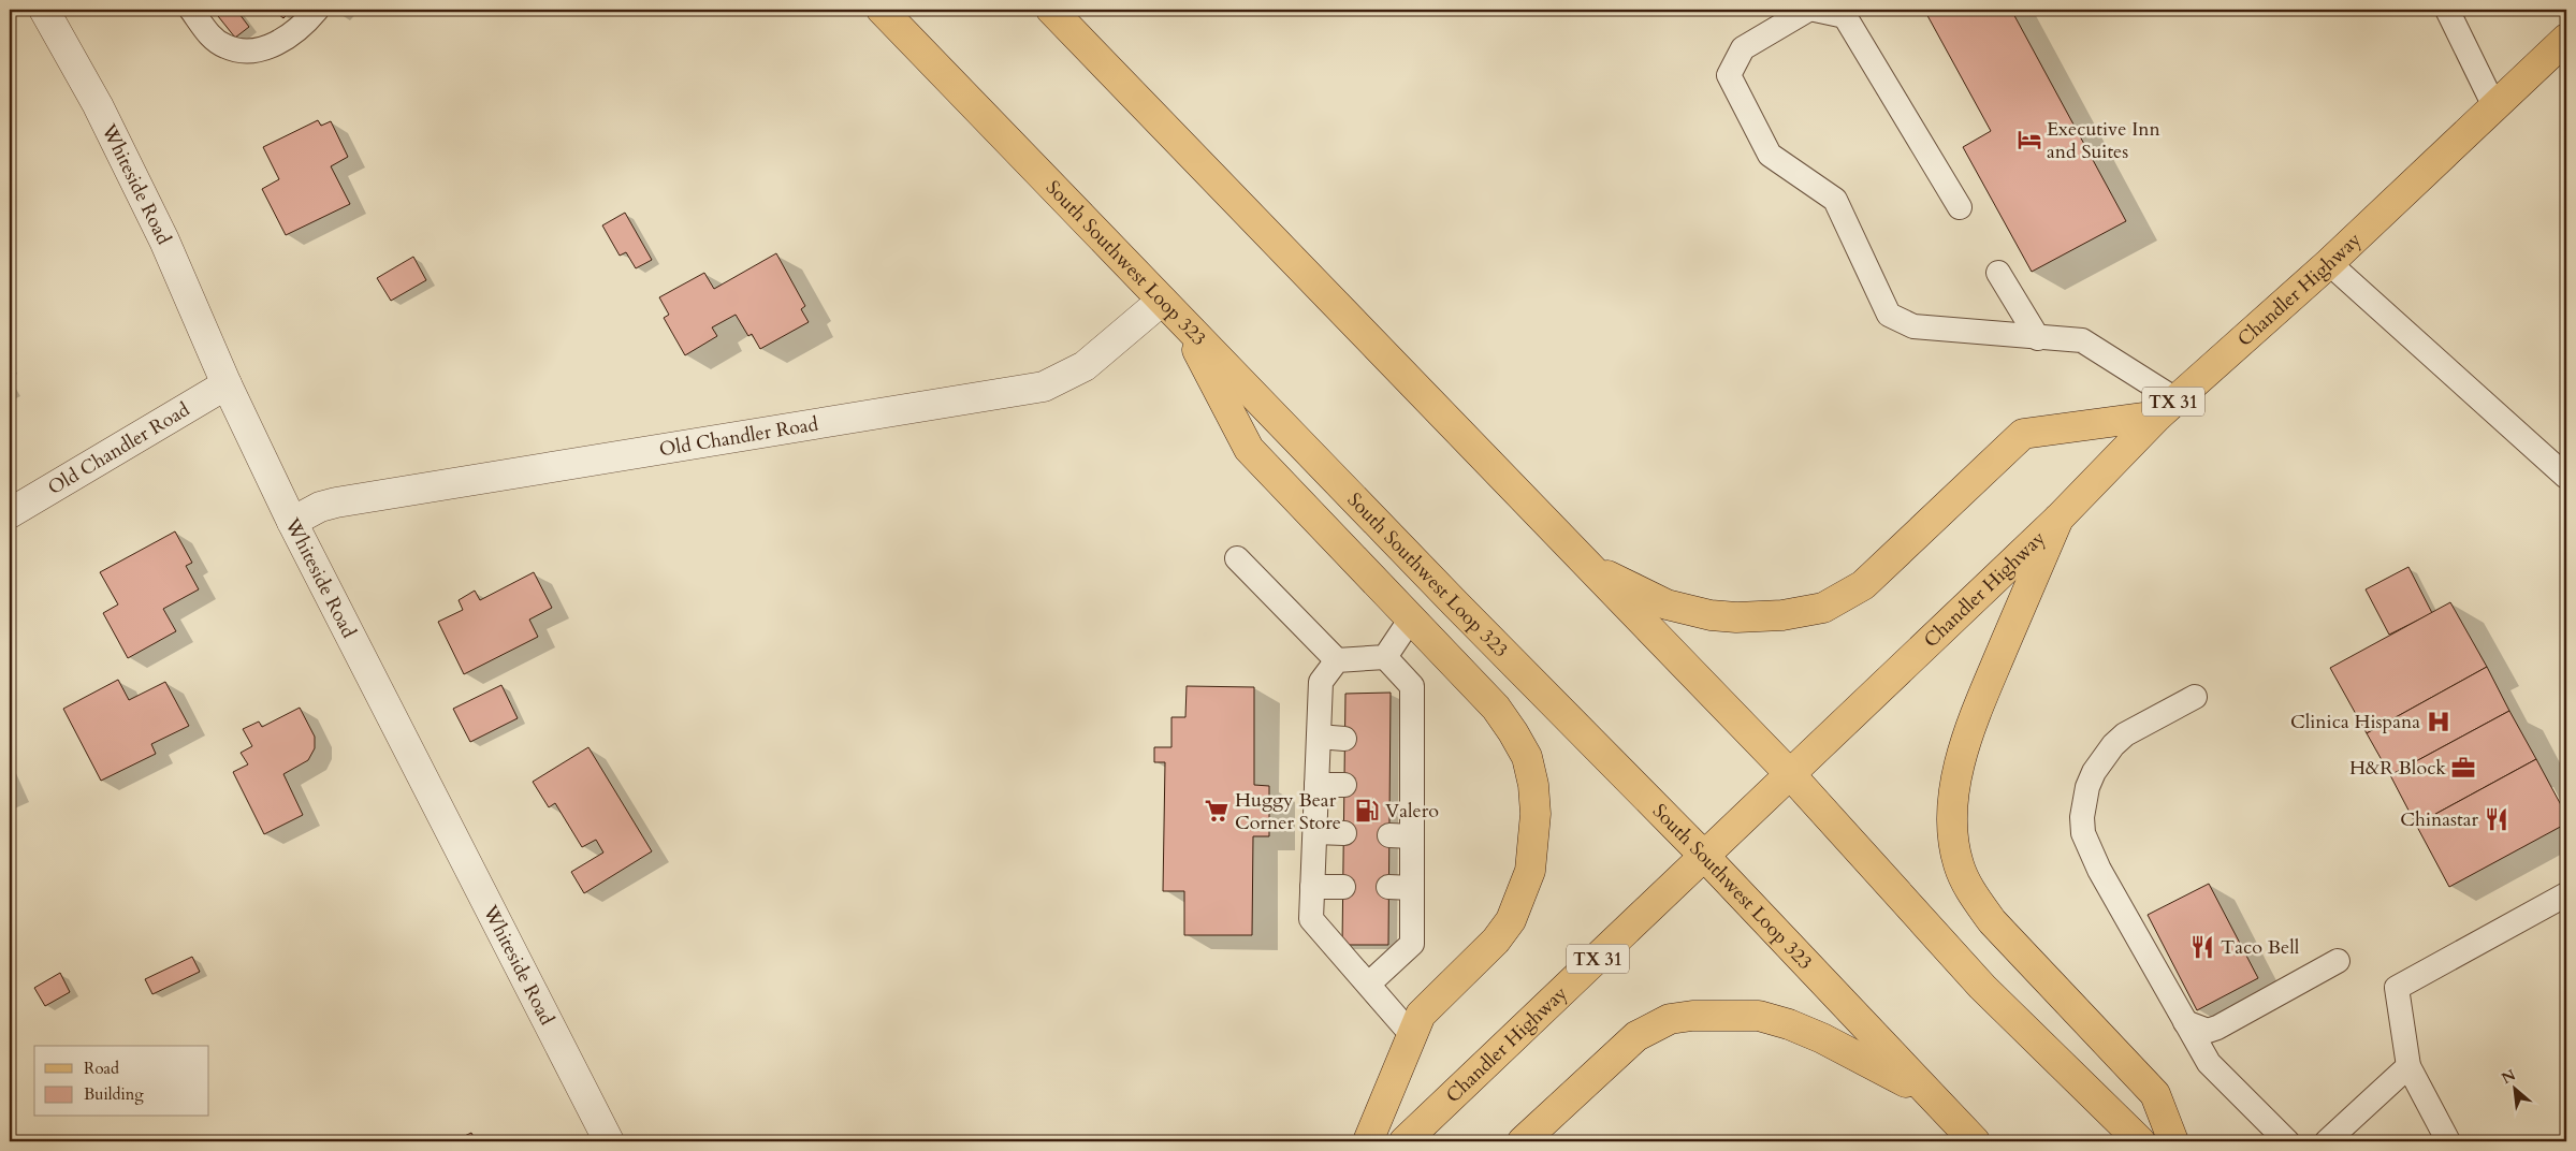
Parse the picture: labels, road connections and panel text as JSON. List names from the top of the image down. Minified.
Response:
{"streets":{"main road":["South Southwest Loop 323","Chandler Highway","TX 31"],"street":["Whiteside Road","Old Chandler Road"]},"crossings":[["Whiteside Road","Old Chandler Road"],["South Southwest Loop 323","Chandler Highway"],["South Southwest Loop 323","Old Chandler Road"]],"places":{"hotel":["Executive Inn and Suites"],"hospital":["Clinica Hispana"],"office":["H&R Block"],"supermarket":["Huggy Bear Corner Store"],"fuel station":["Valero"],"restaurant":["Chinastar","Taco Bell"]},"legend":["Road","Building"],"north":"top left"}
